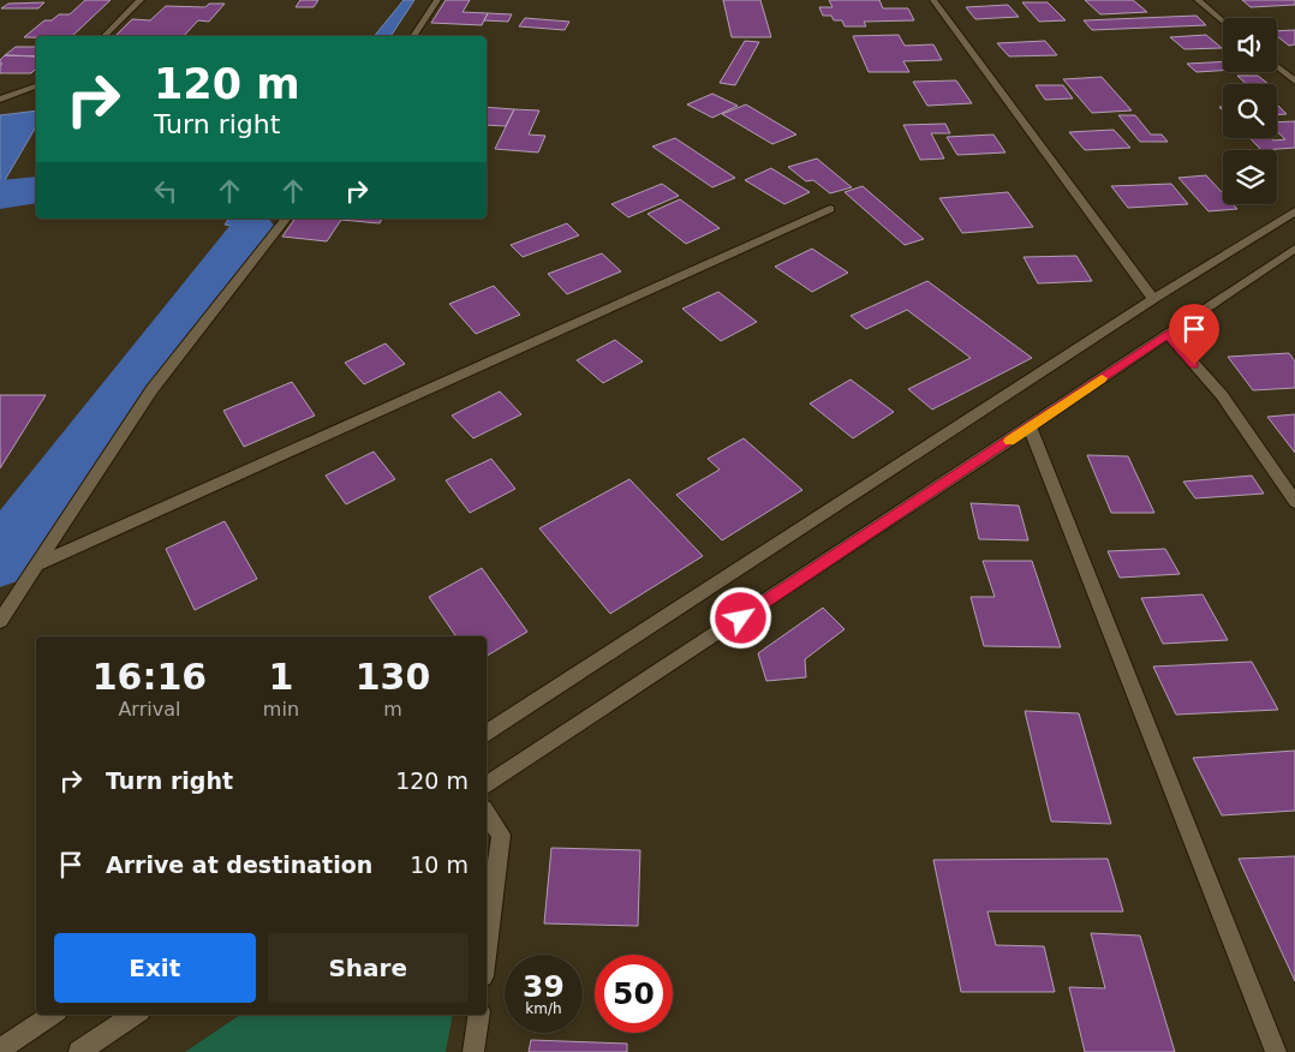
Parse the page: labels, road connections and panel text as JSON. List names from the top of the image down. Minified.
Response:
{"page":{"turn":["120 m","Turn right"],"eta":["16:16","Arrival","1","min","130","m"],"list":[{"name":"Turn right","value":"120 m"},{"name":"Arrive at destination","value":"10 m"}],"buttons":["Exit","Share"],"speed":"39 km/h","limit":"50"}}
